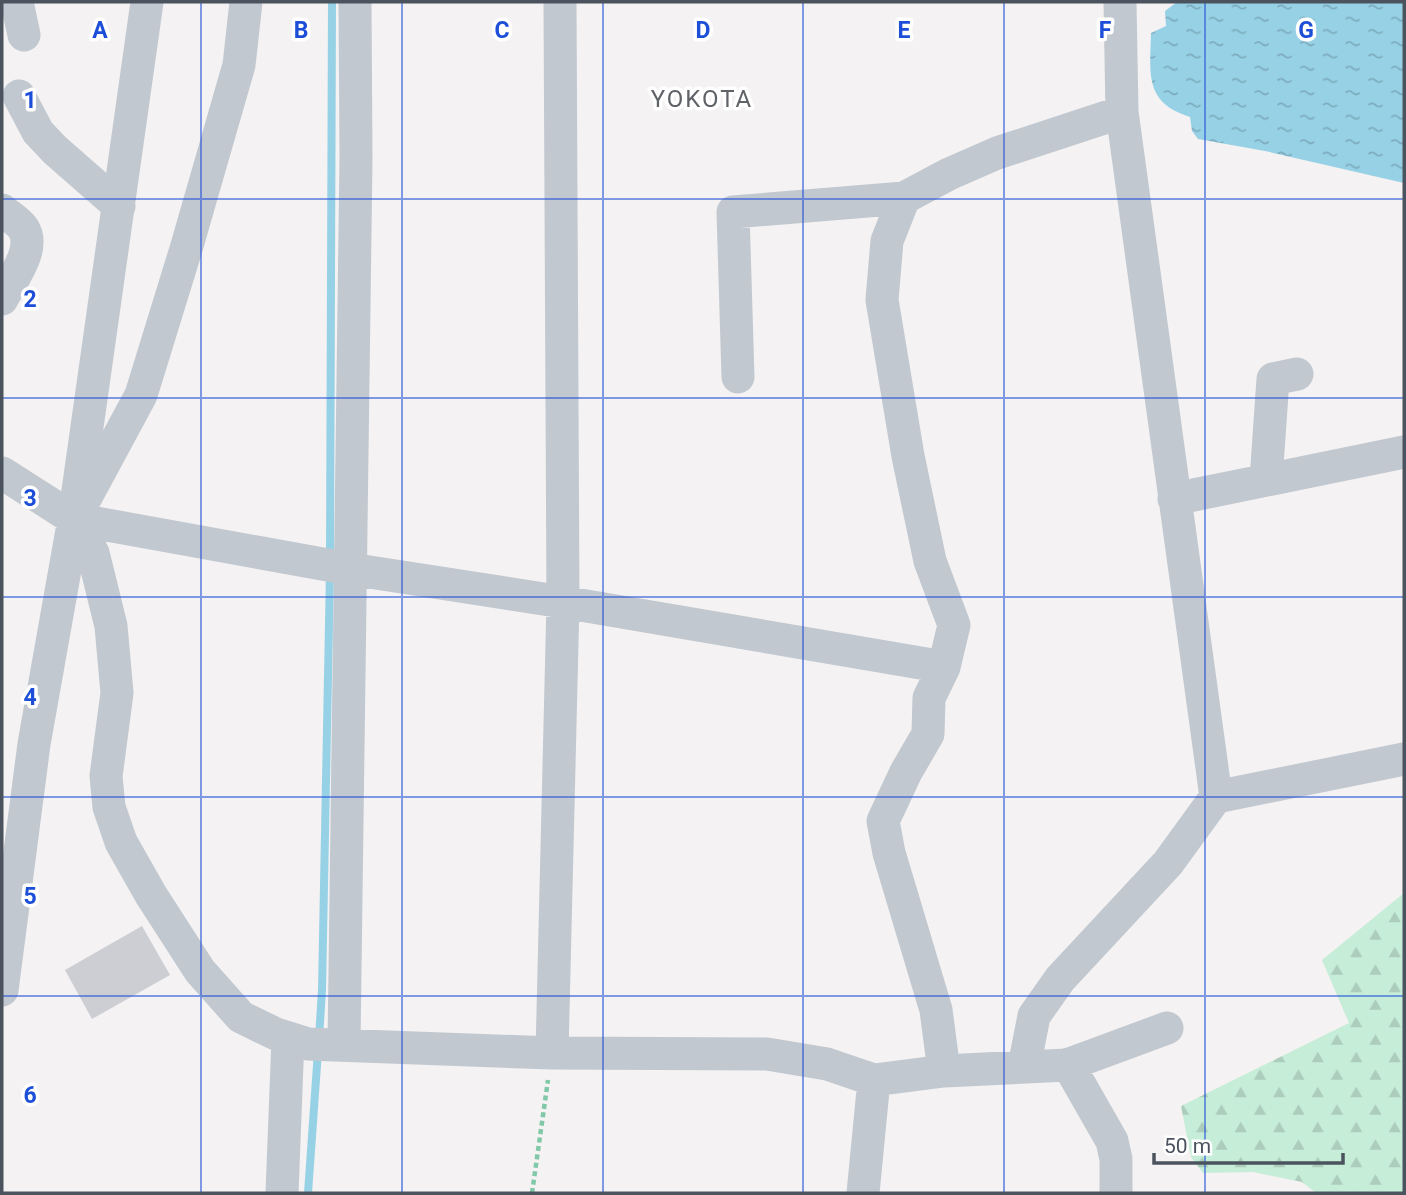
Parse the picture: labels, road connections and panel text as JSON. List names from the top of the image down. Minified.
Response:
{"districts":["YOKOTA"],"scale_bar":"50 m","grid":{"columns":["A","B","C","D","E","F","G"],"rows":["1","2","3","4","5","6"]}}
